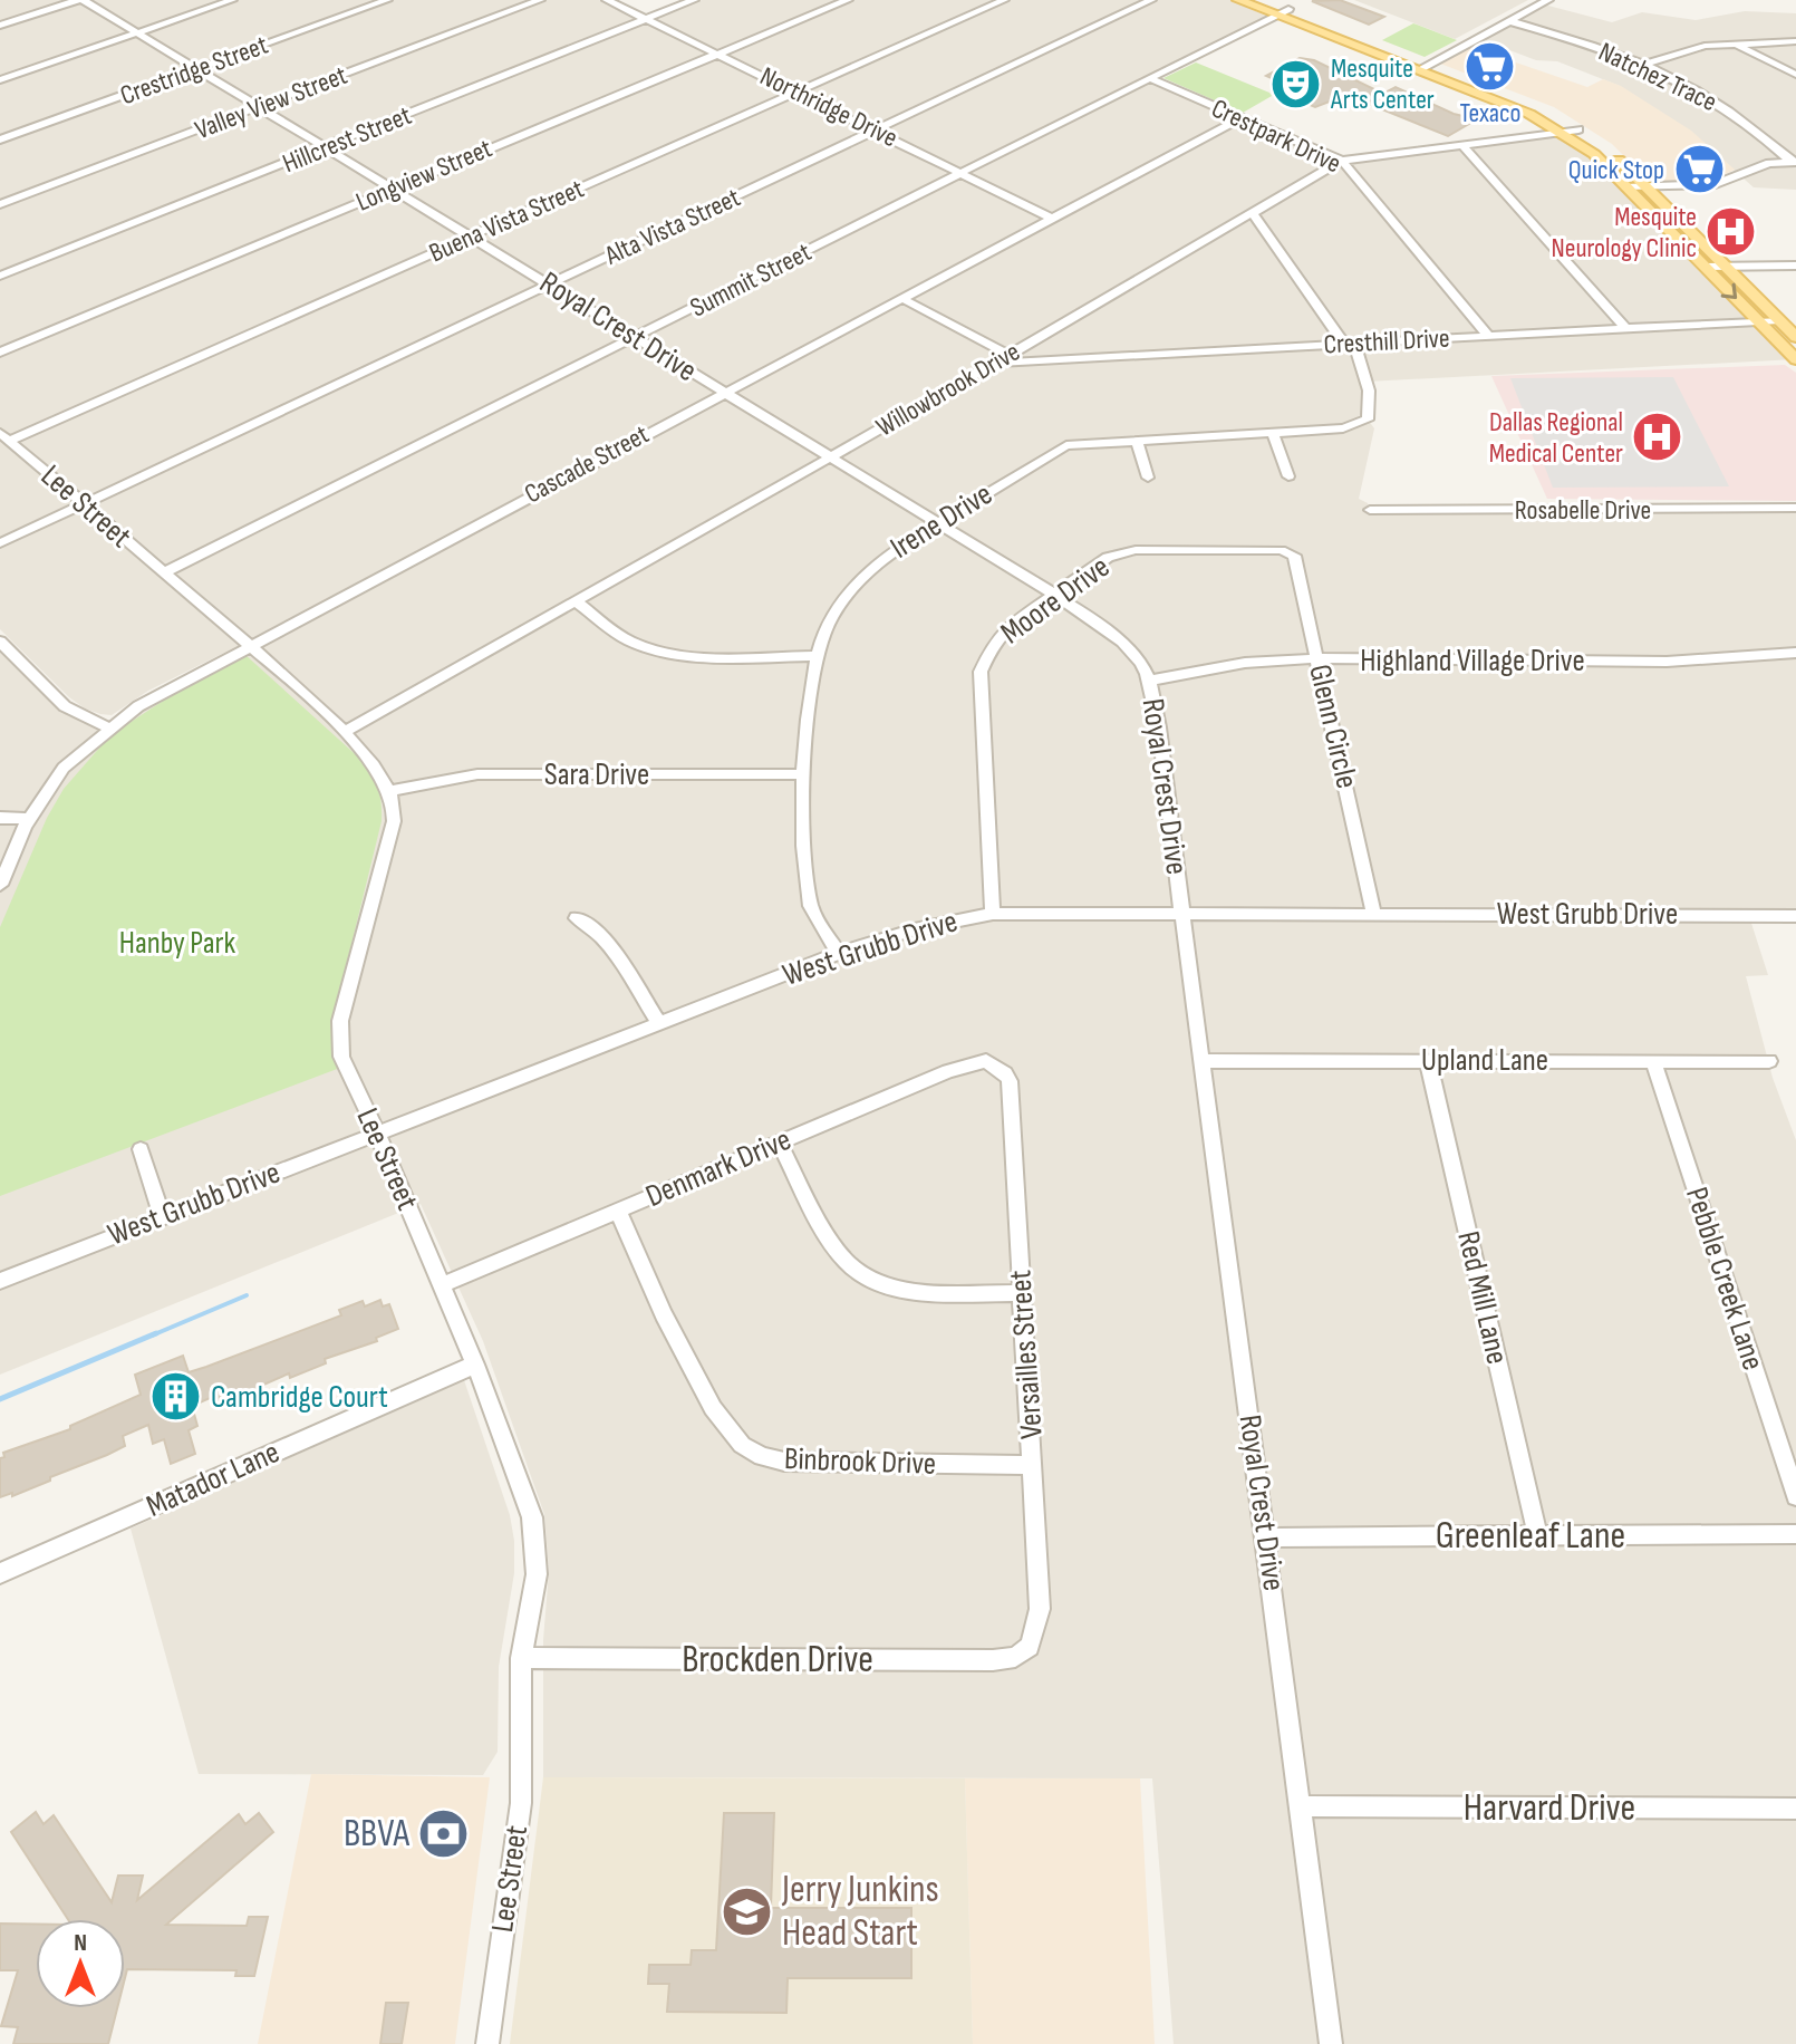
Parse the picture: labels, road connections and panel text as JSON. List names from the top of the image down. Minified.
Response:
{"streets":{"street":["Crestridge Street","Natchez Trace","Valley View Street","Northridge Drive","Crestpark Drive","Hillcrest Street","Longview Street","Buena Vista Street","Alta Vista Street","Summit Street","Royal Crest Drive","Cresthill Drive","Willowbrook Drive","Cascade Street","Lee Street","Rosabelle Drive","Irene Drive","Moore Drive","Highland Village Drive","Glenn Circle","Sara Drive","West Grubb Drive","Upland Lane","Denmark Drive","Pebble Creek Lane","Red Mill Lane","Versailles Street","Binbrook Drive","Matador Lane","Greenleaf Lane","Brockden Drive","Harvard Drive"]},"crossings":[["Crestridge Street","Royal Crest Drive"],["Valley View Street","Royal Crest Drive"],["Northridge Drive","Hillcrest Street"],["Northridge Drive","Longview Street"],["Northridge Drive","Buena Vista Street"],["Northridge Drive","Alta Vista Street"],["Northridge Drive","Summit Street"],["Northridge Drive","Cascade Street"],["Crestpark Drive","Summit Street"],["Crestpark Drive","Cresthill Drive"],["Crestpark Drive","Willowbrook Drive"],["Crestpark Drive","Cascade Street"],["Hillcrest Street","Royal Crest Drive"],["Longview Street","Royal Crest Drive"],["Buena Vista Street","Royal Crest Drive"],["Buena Vista Street","Lee Street"],["Alta Vista Street","Royal Crest Drive"],["Alta Vista Street","Lee Street"],["Summit Street","Royal Crest Drive"],["Summit Street","Lee Street"],["Royal Crest Drive","Willowbrook Drive"],["Royal Crest Drive","Cascade Street"],["Royal Crest Drive","Irene Drive"],["Royal Crest Drive","Moore Drive"],["Royal Crest Drive","Highland Village Drive"],["Royal Crest Drive","West Grubb Drive"],["Royal Crest Drive","Upland Lane"],["Royal Crest Drive","Greenleaf Lane"],["Royal Crest Drive","Harvard Drive"],["Cresthill Drive","Willowbrook Drive"],["Cresthill Drive","Irene Drive"],["Willowbrook Drive","Lee Street"],["Cascade Street","Lee Street"],["Lee Street","Sara Drive"],["Lee Street","West Grubb Drive"],["Lee Street","Denmark Drive"],["Lee Street","Matador Lane"],["Lee Street","Brockden Drive"],["Irene Drive","Sara Drive"],["Irene Drive","West Grubb Drive"],["Moore Drive","Glenn Circle"],["Moore Drive","West Grubb Drive"],["Highland Village Drive","Glenn Circle"],["Glenn Circle","West Grubb Drive"],["Upland Lane","Pebble Creek Lane"],["Upland Lane","Red Mill Lane"],["Denmark Drive","Versailles Street"],["Denmark Drive","Binbrook Drive"],["Red Mill Lane","Greenleaf Lane"],["Versailles Street","Binbrook Drive"],["Versailles Street","Brockden Drive"]],"parks":["Hanby Park"],"places":{"supermarket":["Texaco","Quick Stop"],"theatre":["Mesquite Arts Center"],"hospital":["Mesquite Neurology Clinic","Dallas Regional Medical Center"],"building":["Cambridge Court"],"bank":["BBVA"],"school or university":["Jerry Junkins Head Start"]},"north":"top"}
